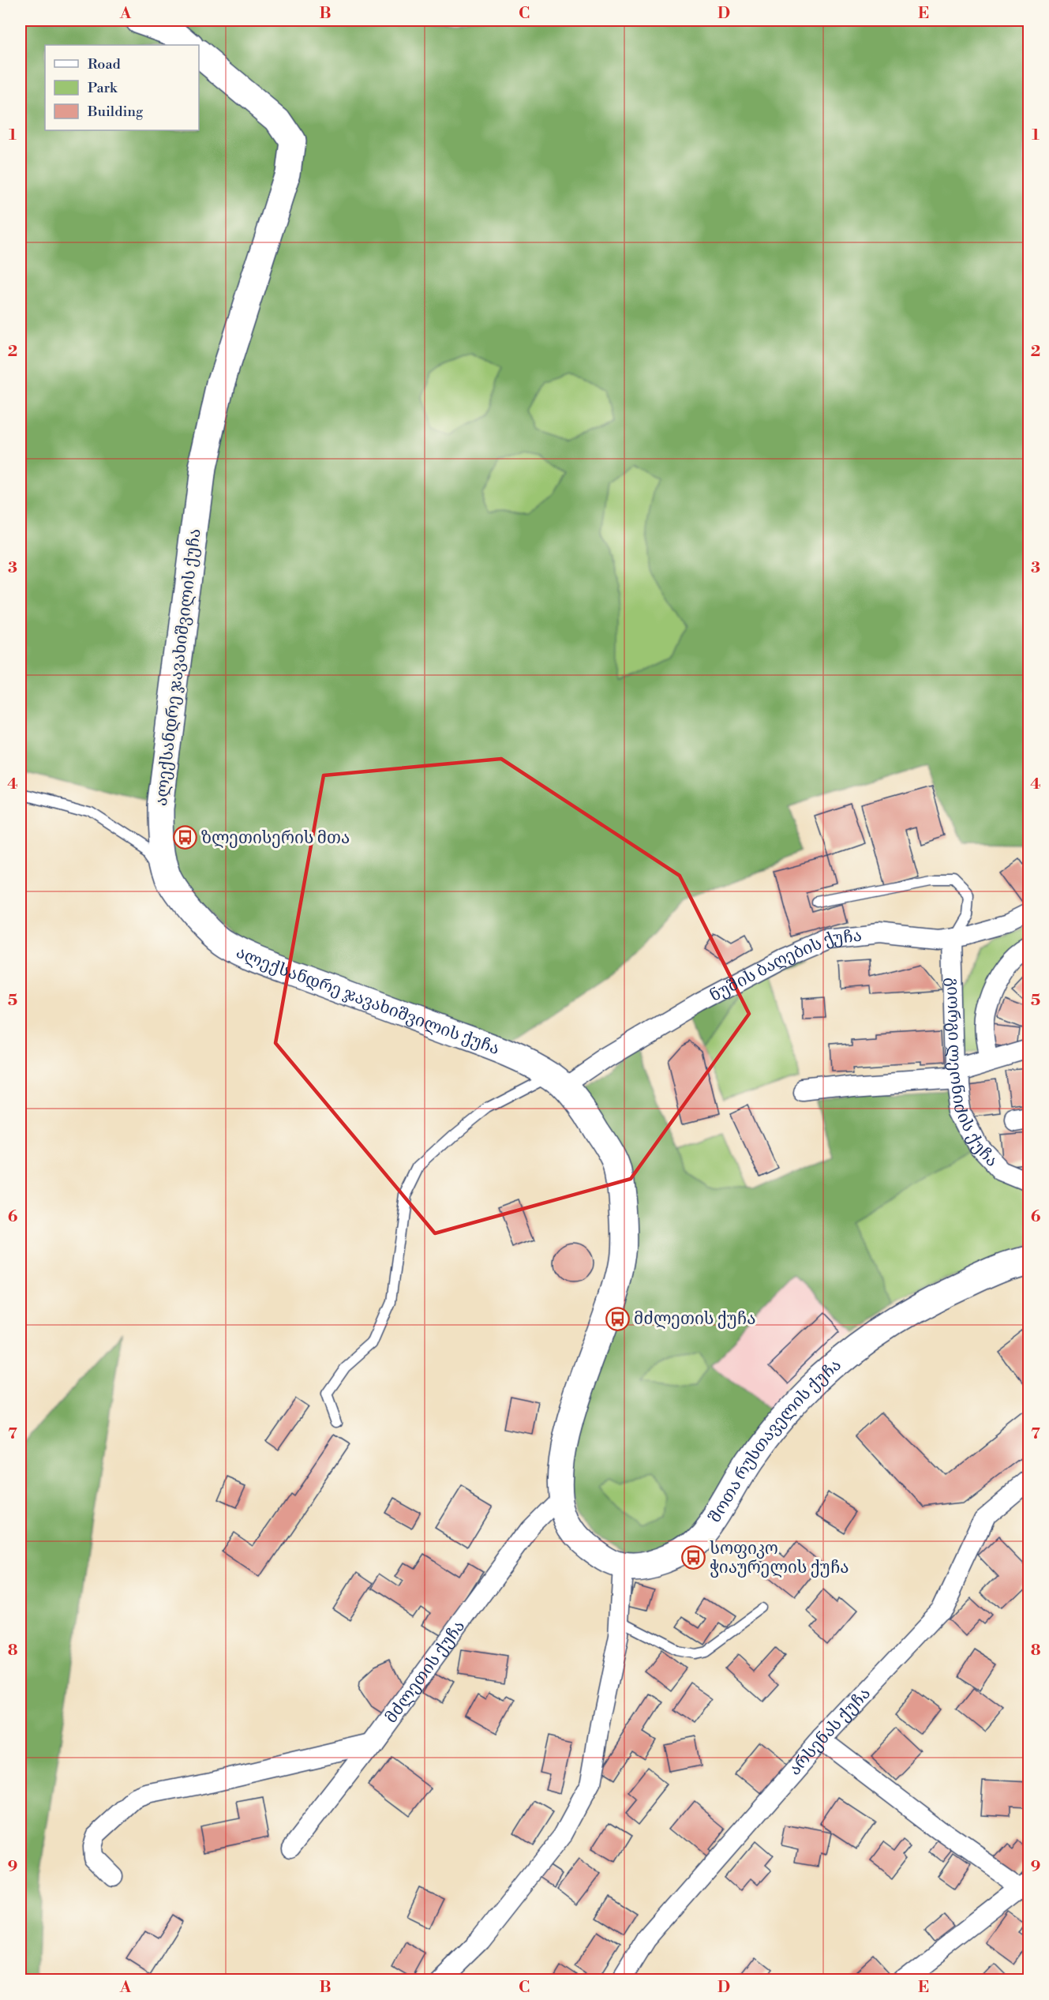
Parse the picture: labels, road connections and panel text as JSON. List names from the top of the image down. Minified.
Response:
{"streets":{"main road":["ალექსანდრე ჯავახიშვილის ქუჩა","შოთა რუსთაველის ქუჩა"],"street":["ნუშის ბაღების ქუჩა","გიორგი ლეონიძის ქუჩა","მძლეთის ქუჩა","არსენას ქუჩა"]},"crossings":[["ალექსანდრე ჯავახიშვილის ქუჩა","ნუშის ბაღების ქუჩა"],["ალექსანდრე ჯავახიშვილის ქუჩა","შოთა რუსთაველის ქუჩა"],["ნუშის ბაღების ქუჩა","გიორგი ლეონიძის ქუჩა"],["ნუშის ბაღების ქუჩა","შოთა რუსთაველის ქუჩა"],["შოთა რუსთაველის ქუჩა","მძლეთის ქუჩა"]],"places":{"bus stop":["ზლეთისერის მთა","მძლეთის ქუჩა","სოფიკო ჭიაურელის ქუჩა"]},"legend":["Road","Park","Building"],"grid":{"columns":["A","B","C","D","E"],"rows":["1","2","3","4","5","6","7","8","9"]}}
